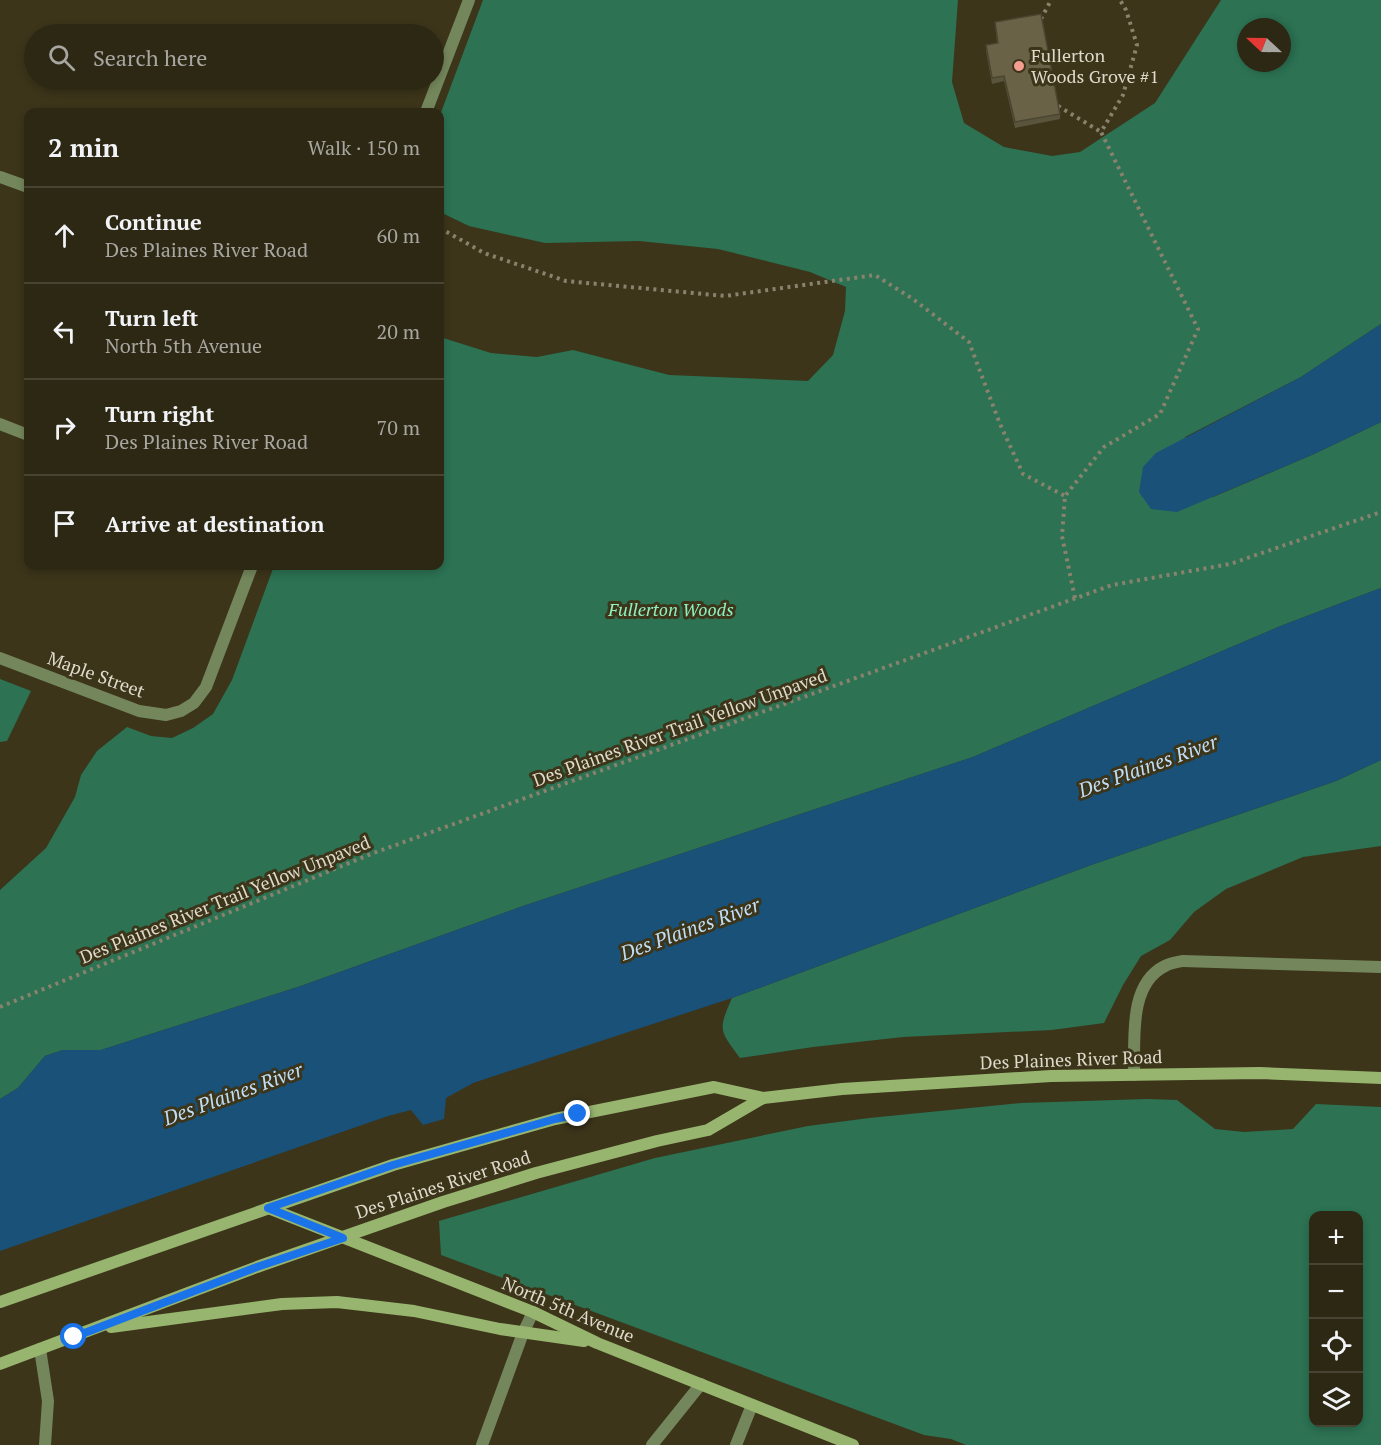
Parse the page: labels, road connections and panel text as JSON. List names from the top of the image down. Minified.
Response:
{"streets":{"main road":["Des Plaines River Road","North 5th Avenue"],"street":["Maple Street"],"path":["Des Plaines River Trail Yellow Unpaved"]},"crossings":[["Des Plaines River Road","North 5th Avenue"]],"water":["Des Plaines River"],"parks":["Fullerton Woods"],"places":["Fullerton Woods Grove #1"],"north":"left","page":{"search":"Search here","heading":["2 min","Walk · 150 m"],"list":[["Continue","Des Plaines River Road","60 m"],["Turn left","North 5th Avenue","20 m"],["Turn right","Des Plaines River Road","70 m"],"Arrive at destination"],"map_buttons":["+","−"]}}
